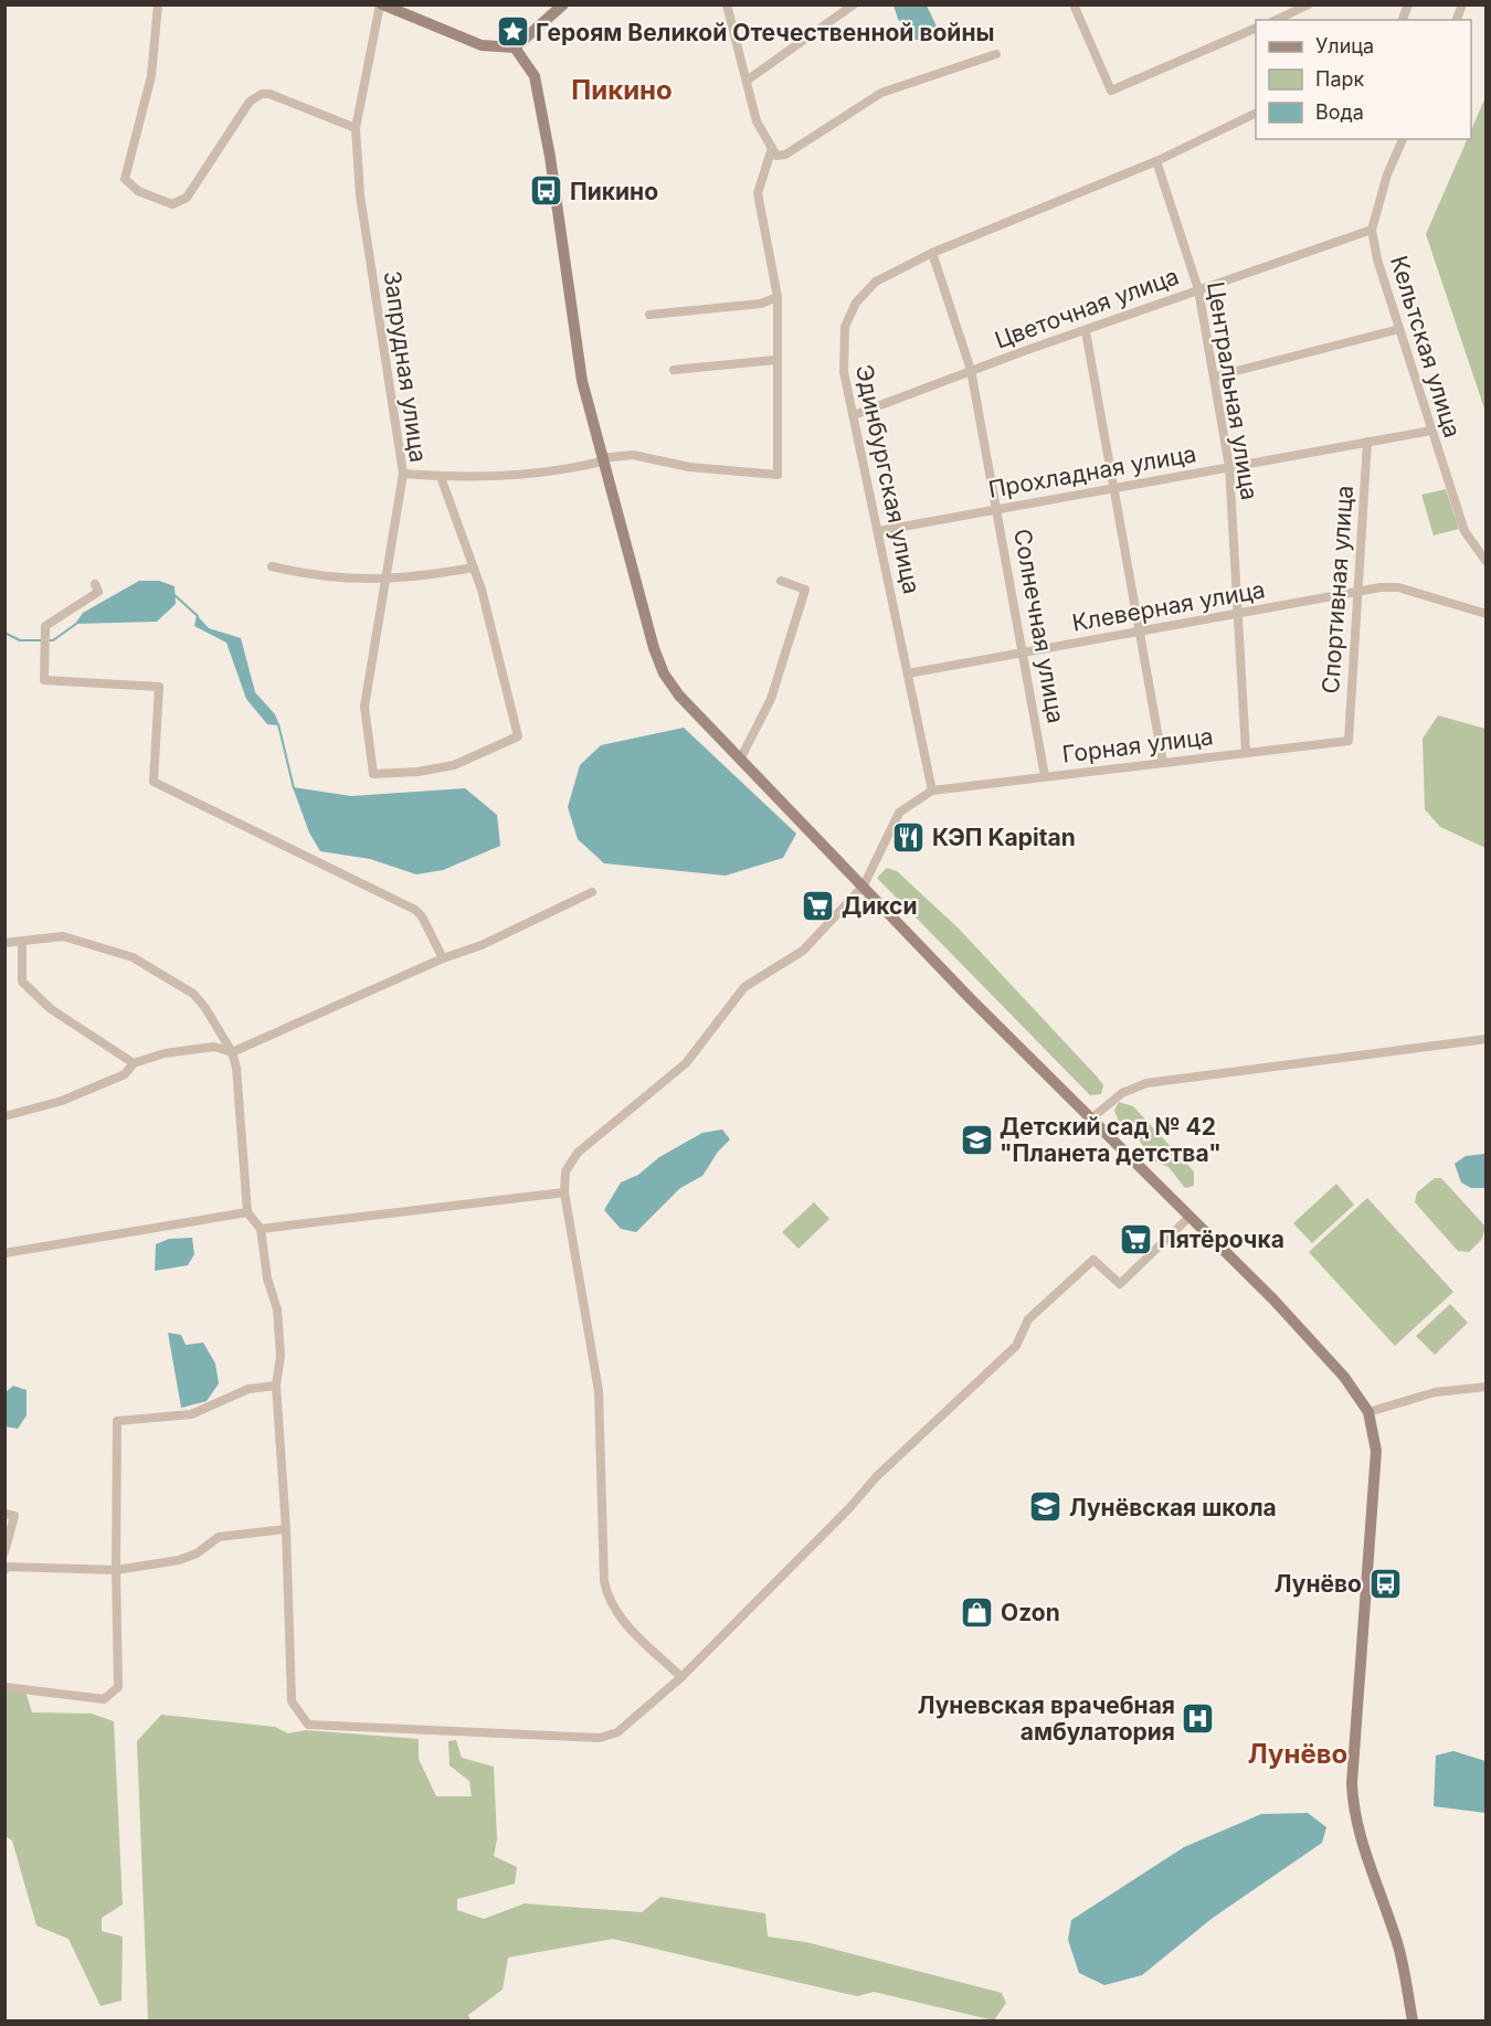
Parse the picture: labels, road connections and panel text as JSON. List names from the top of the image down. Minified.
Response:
{"streets":{"street":["Цветочная улица","Кельтская улица","Запрудная улица","Центральная улица","Прохладная улица","Эдинбургская улица","Спортивная улица","Клеверная улица","Солнечная улица","Горная улица"]},"crossings":[["Цветочная улица","Кельтская улица"],["Цветочная улица","Центральная улица"],["Цветочная улица","Эдинбургская улица"],["Цветочная улица","Солнечная улица"],["Кельтская улица","Прохладная улица"],["Центральная улица","Прохладная улица"],["Центральная улица","Эдинбургская улица"],["Центральная улица","Клеверная улица"],["Центральная улица","Горная улица"],["Прохладная улица","Эдинбургская улица"],["Прохладная улица","Спортивная улица"],["Прохладная улица","Солнечная улица"],["Эдинбургская улица","Клеверная улица"],["Эдинбургская улица","Солнечная улица"],["Эдинбургская улица","Горная улица"],["Спортивная улица","Клеверная улица"],["Спортивная улица","Горная улица"],["Клеверная улица","Солнечная улица"],["Солнечная улица","Горная улица"]],"districts":["Пикино","Лунёво"],"places":{"place":["Героям Великой Отечественной войны"],"bus stop":["Пикино","Лунёво"],"restaurant":["КЭП Kapitan"],"supermarket":["Дикси","Пятёрочка"],"school or university":["Детский сад № 42 \"Планета детства\"","Лунёвская школа"],"shop":["Ozon"],"hospital":["Луневская врачебная амбулатория"]},"legend":["Улица","Парк","Вода"]}
